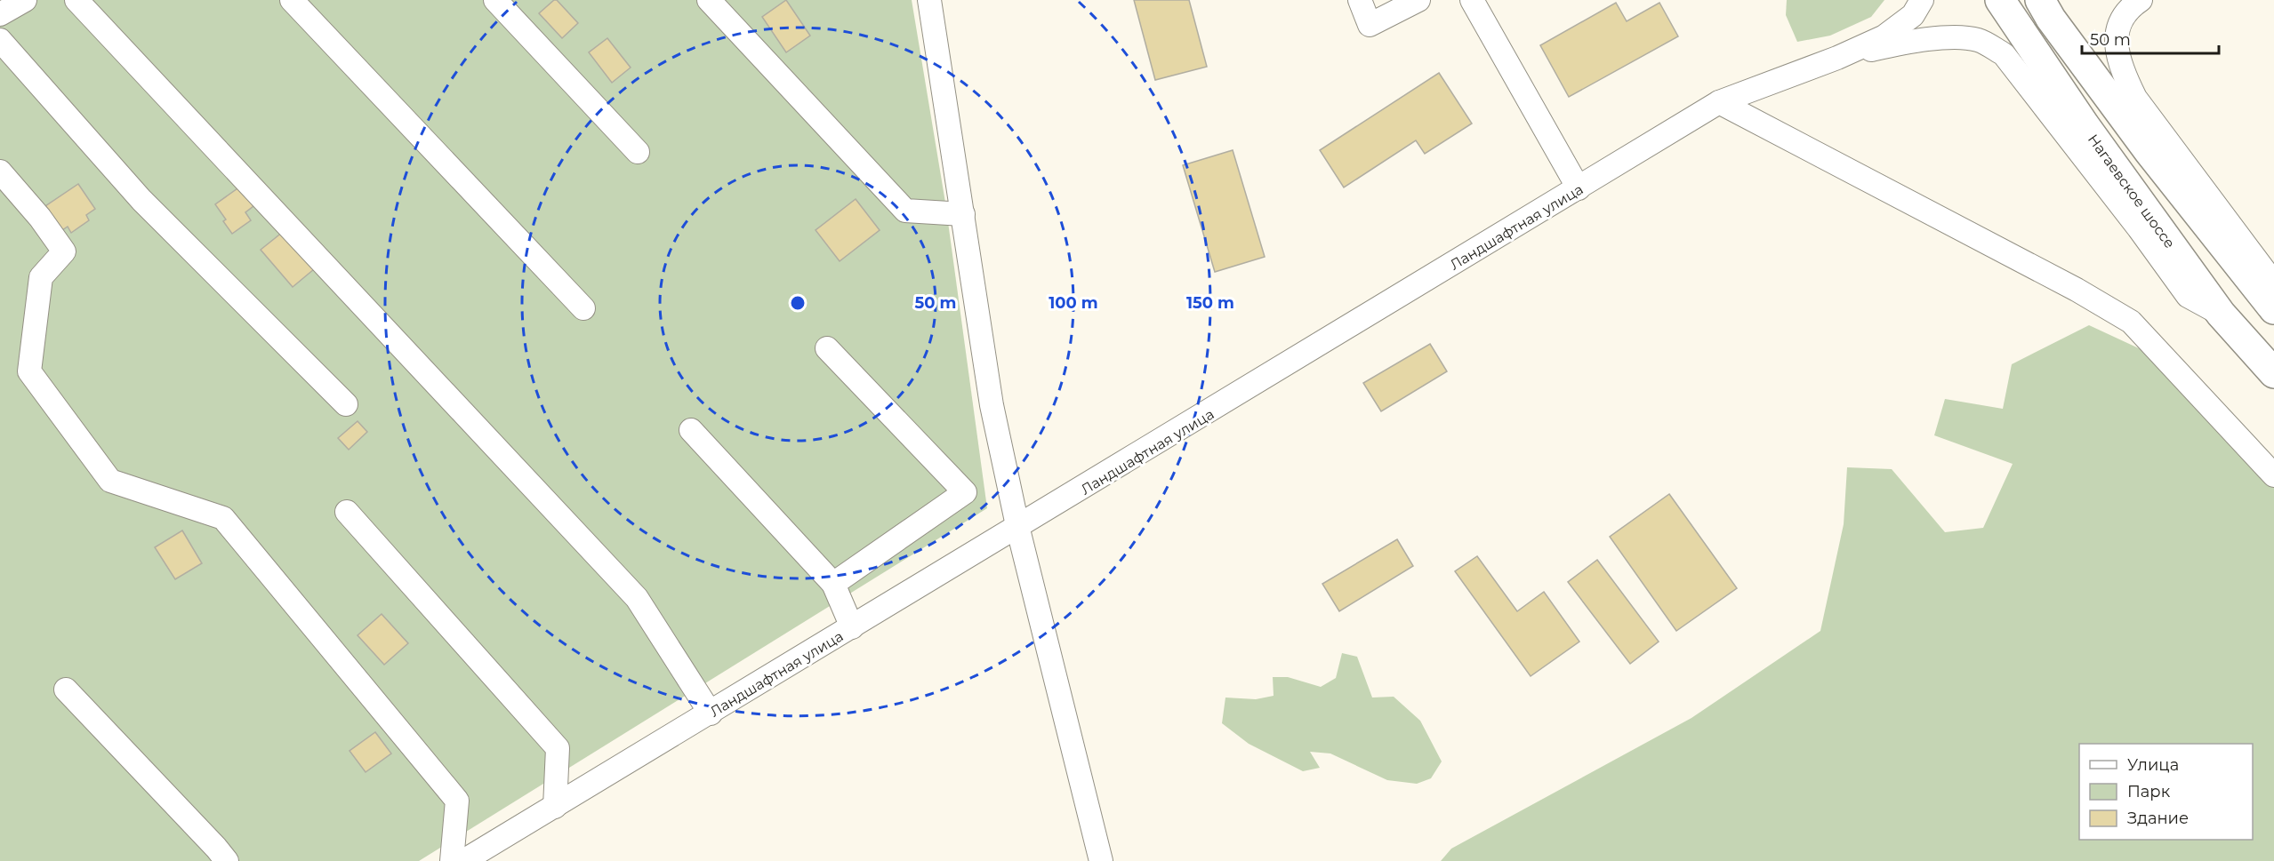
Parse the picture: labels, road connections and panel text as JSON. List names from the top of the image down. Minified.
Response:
{"streets":{"main road":["Нагаевское шоссе"],"street":["Ландшафтная улица"]},"legend":["Улица","Парк","Здание"],"scale_bar":"50 m","rings":["50 m","100 m","150 m"]}
